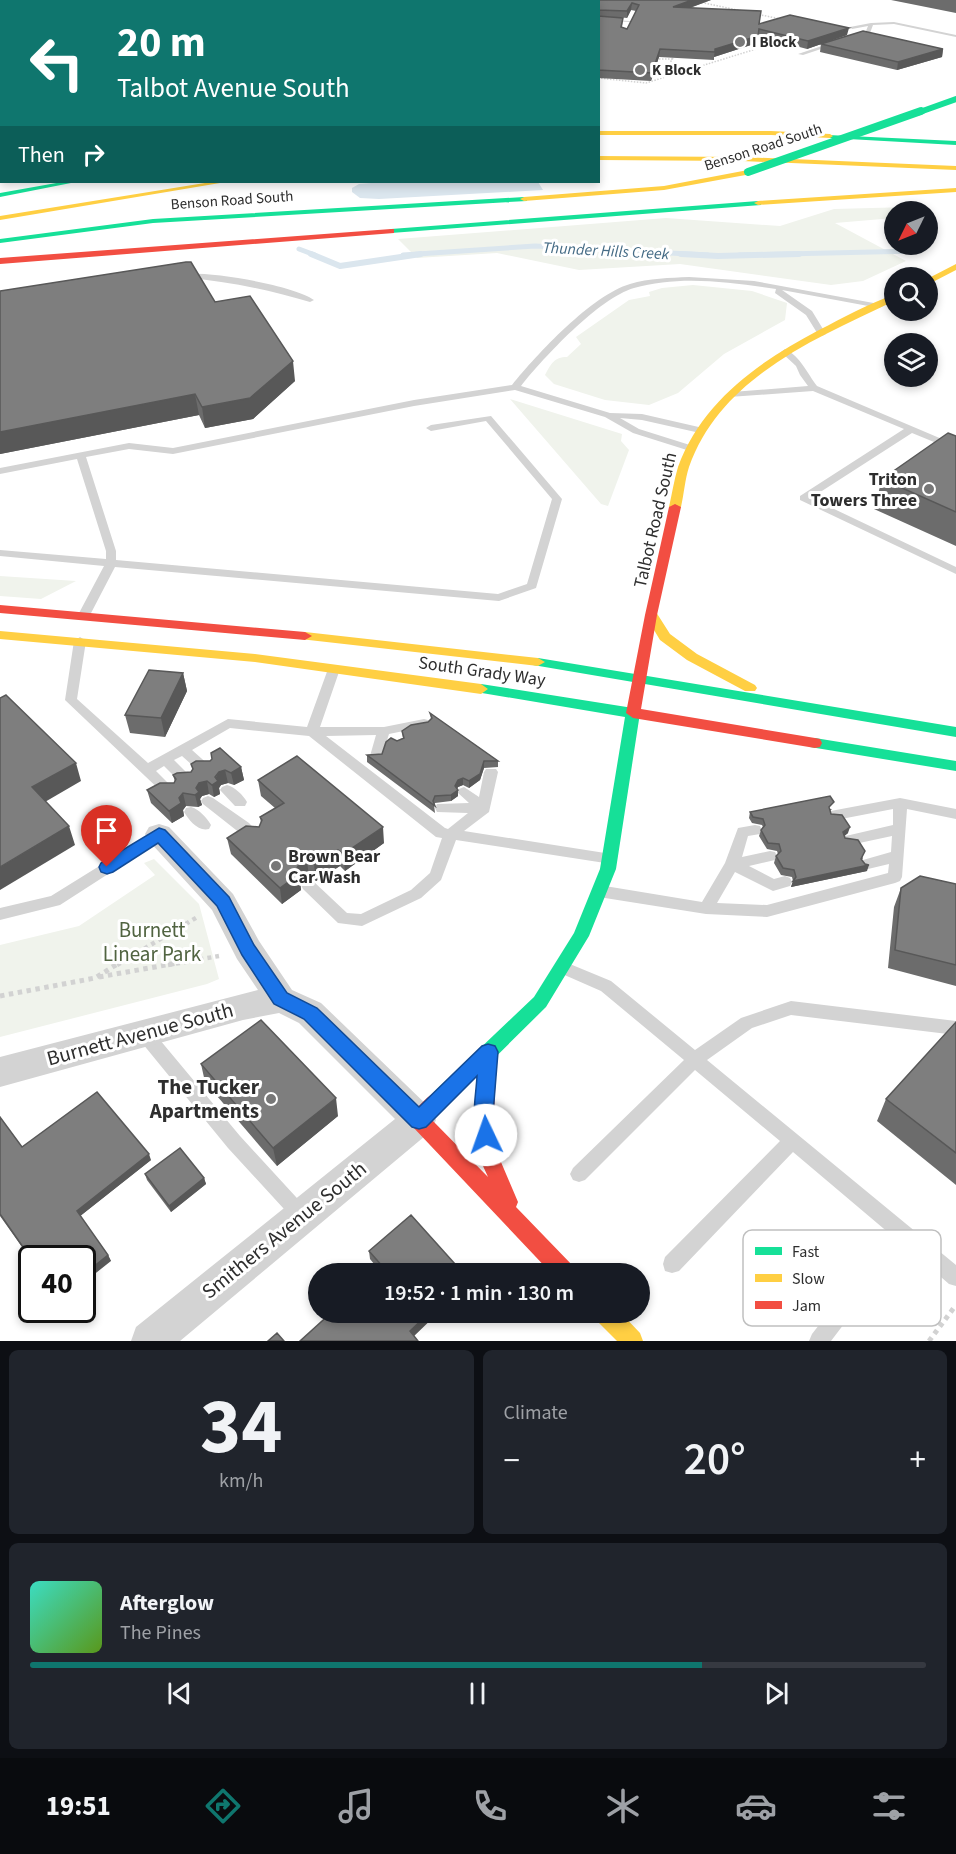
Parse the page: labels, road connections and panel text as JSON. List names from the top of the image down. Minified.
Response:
{"streets":{"main road":["Benson Road South","Talbot Road South","South Grady Way"],"street":["Burnett Avenue South","Smithers Avenue South"]},"crossings":[["Talbot Road South","South Grady Way"],["Talbot Road South","Smithers Avenue South"]],"water":["Thunder Hills Creek"],"parks":["Burnett Linear Park"],"places":["I Block","K Block","Triton Towers Three","Brown Bear Car Wash","The Tucker Apartments"],"legend":["Fast","Slow","Jam"],"north":"bottom left","page":{"turn":["20 m","Talbot Avenue South"],"then":"Then","limit":"40","trip":"19:52 · 1 min · 130 m","tile":[["34","km/h"],"Climate"],"heat":["−","20°","+"],"song":["Afterglow","The Pines"],"tabs":"19:51"}}
